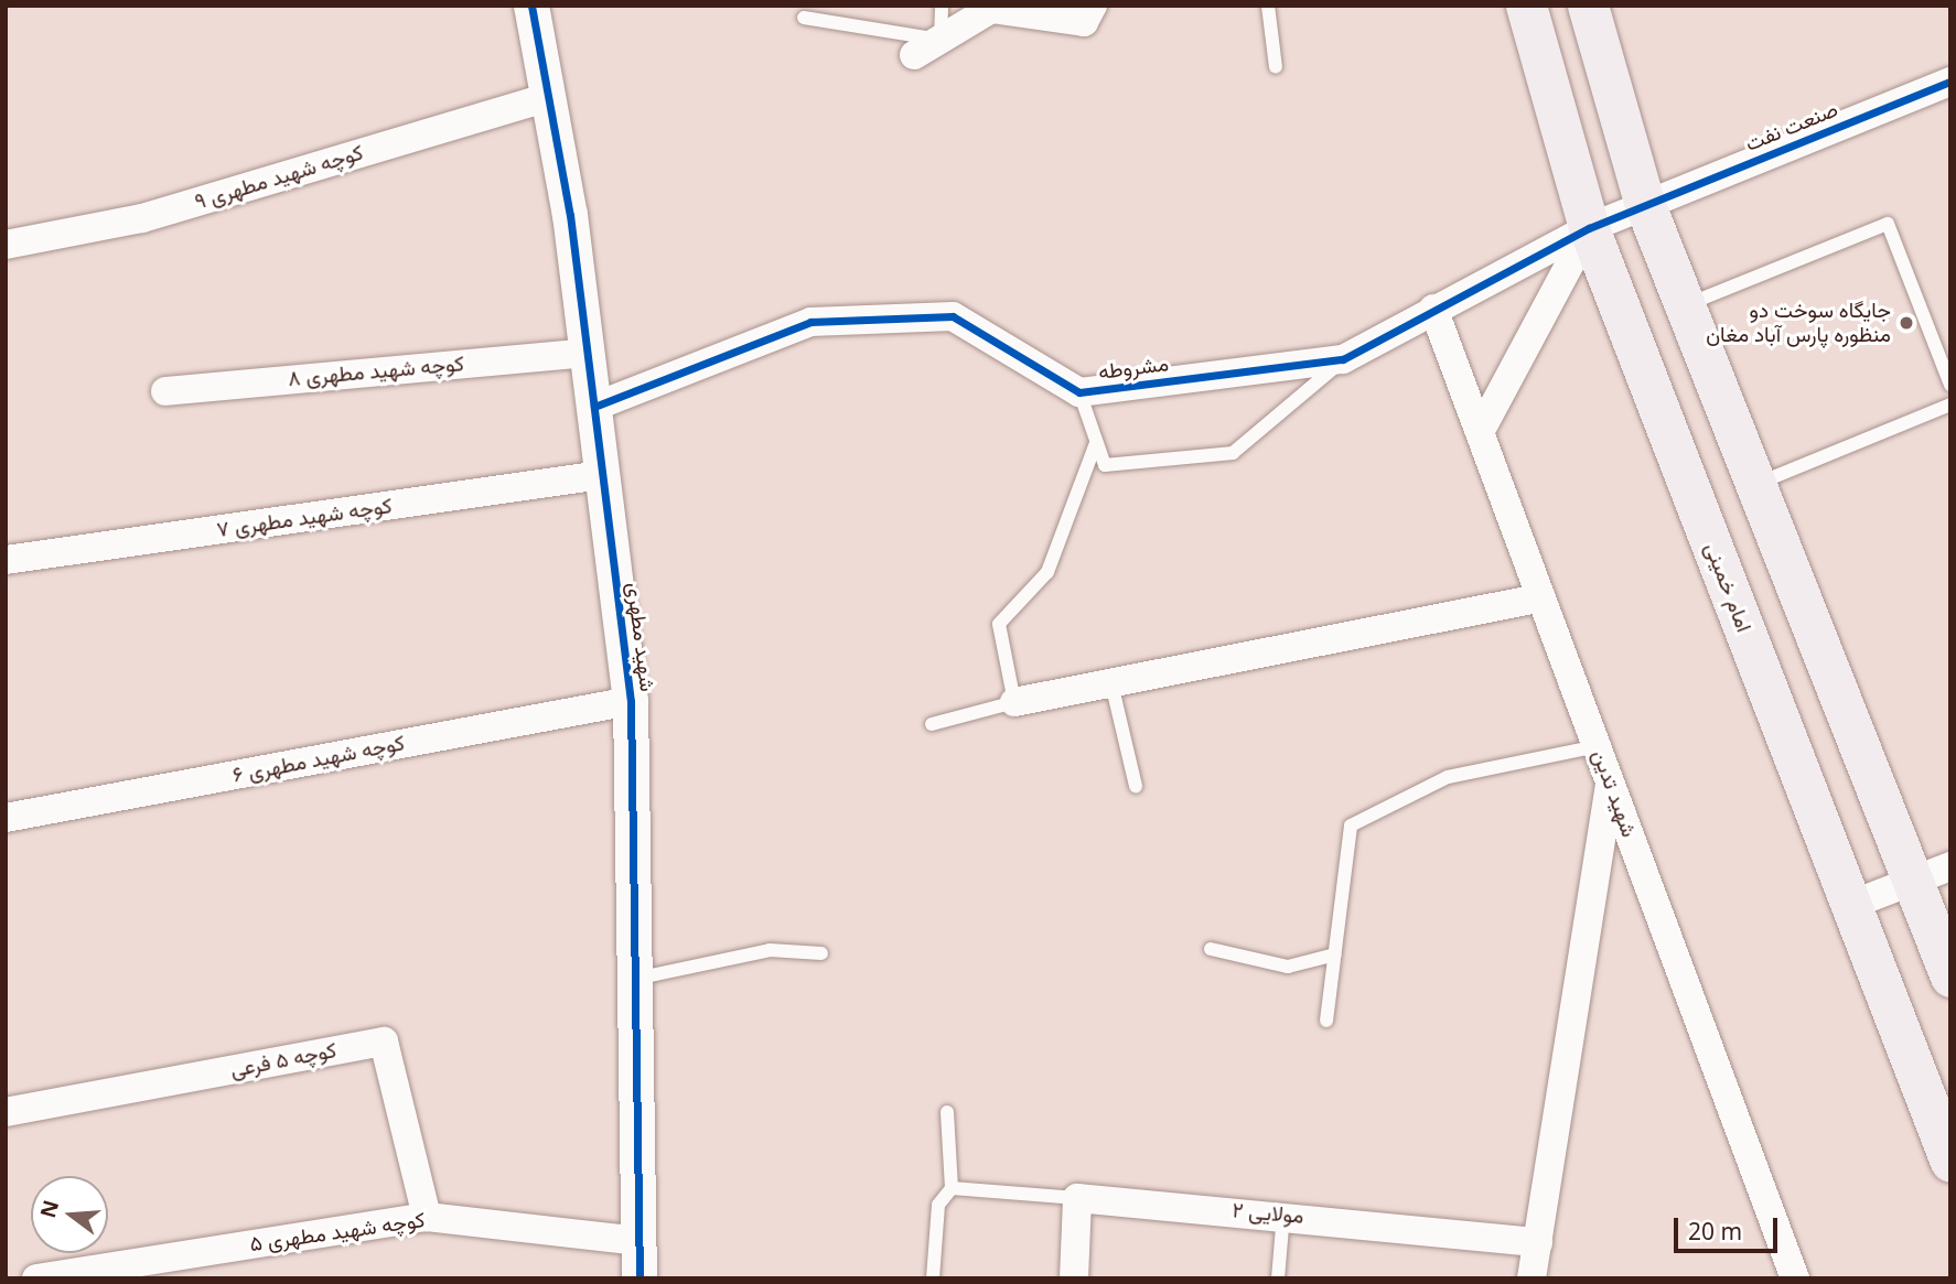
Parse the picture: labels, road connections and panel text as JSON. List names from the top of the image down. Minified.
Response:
{"streets":{"main road":["امام خمینی"],"street":["صنعت نفت","کوچه شهید مطهری ۹","مشروطه","کوچه شهید مطهری ۸","کوچه شهید مطهری ۷","شهید مطهری","کوچه شهید مطهری ۶","شهید تدین","کوچه ۵ فرعی","مولایی ۲","کوچه شهید مطهری ۵"]},"crossings":[["صنعت نفت","مشروطه"],["صنعت نفت","امام خمینی"],["کوچه شهید مطهری ۹","شهید مطهری"],["مشروطه","امام خمینی"],["مشروطه","شهید مطهری"],["مشروطه","شهید تدین"],["کوچه شهید مطهری ۸","شهید مطهری"],["کوچه شهید مطهری ۷","شهید مطهری"],["شهید مطهری","کوچه شهید مطهری ۶"],["شهید مطهری","کوچه شهید مطهری ۵"],["کوچه ۵ فرعی","کوچه شهید مطهری ۵"]],"places":["جایگاه سوخت دو منظوره پارس آباد مغان"],"scale_bar":"20 m","north":"left"}
